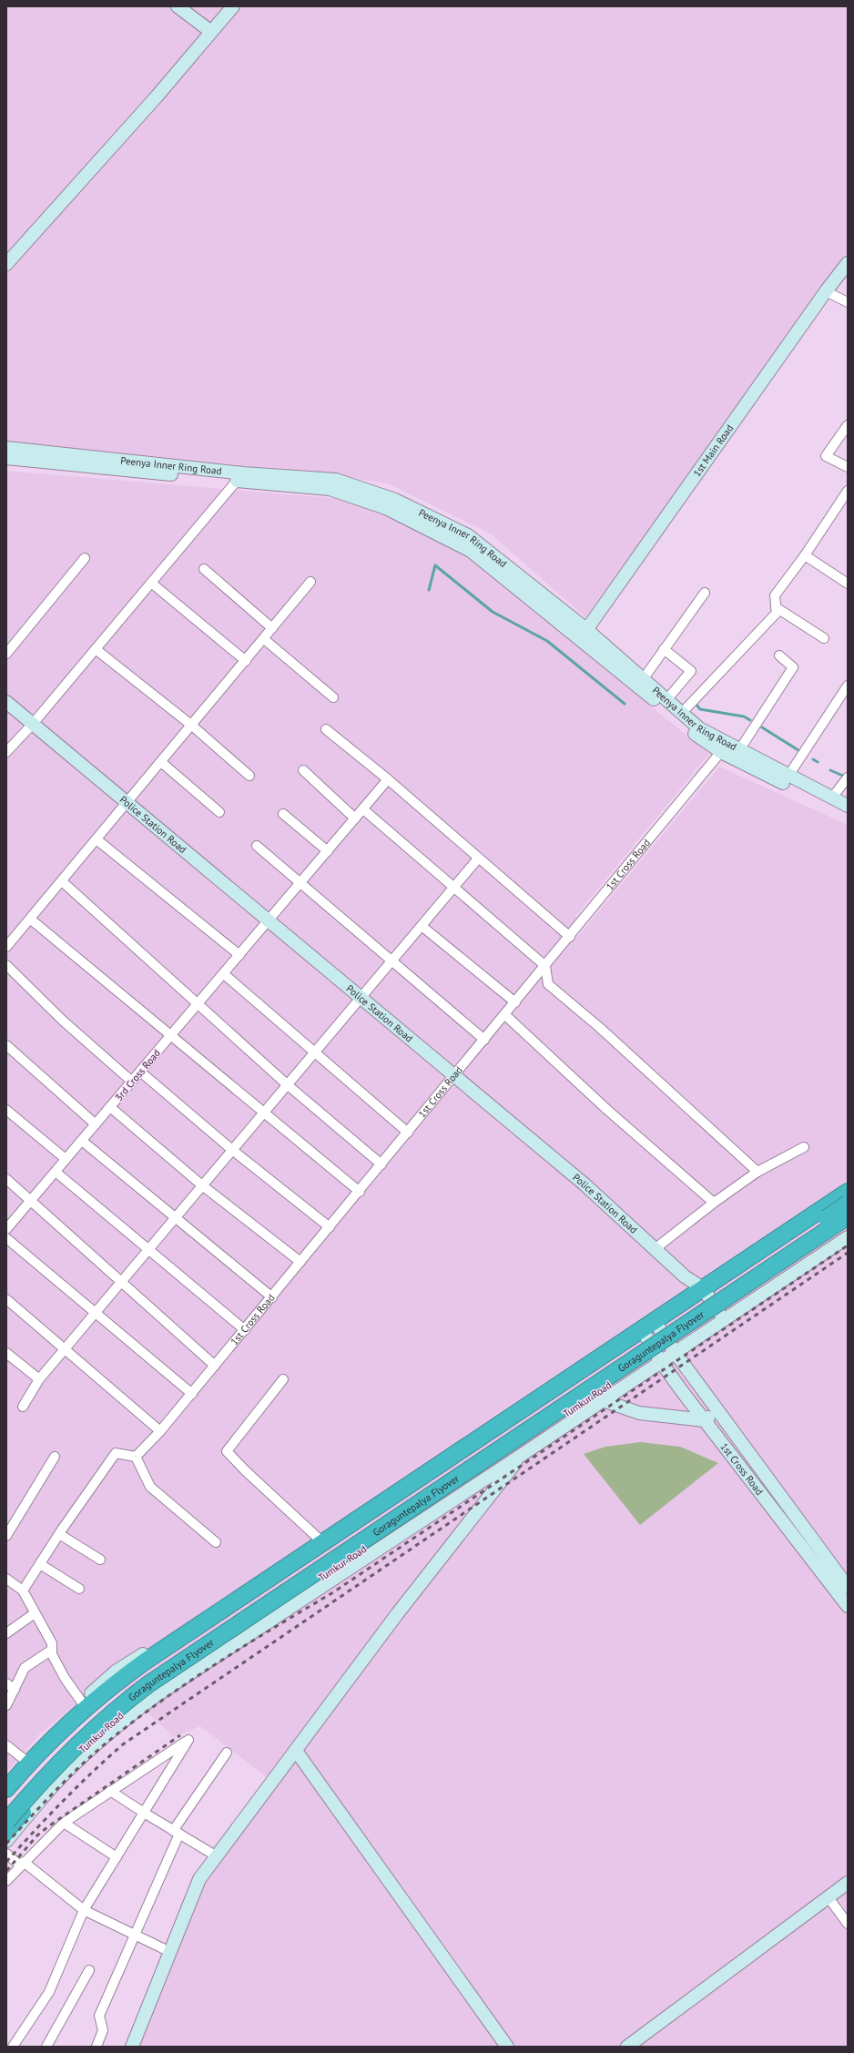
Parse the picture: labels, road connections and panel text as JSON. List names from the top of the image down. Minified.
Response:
{"streets":{"highway":["Goraguntepalya Flyover","Tumkur Road"],"street":["1st Main Road","Peenya Inner Ring Road","Police Station Road","1st Cross Road","3rd Cross Road"]},"crossings":[["1st Main Road","Peenya Inner Ring Road"],["Peenya Inner Ring Road","1st Cross Road"],["Police Station Road","1st Cross Road"],["Police Station Road","3rd Cross Road"],["Police Station Road","Tumkur Road"],["1st Cross Road","Tumkur Road"]]}
